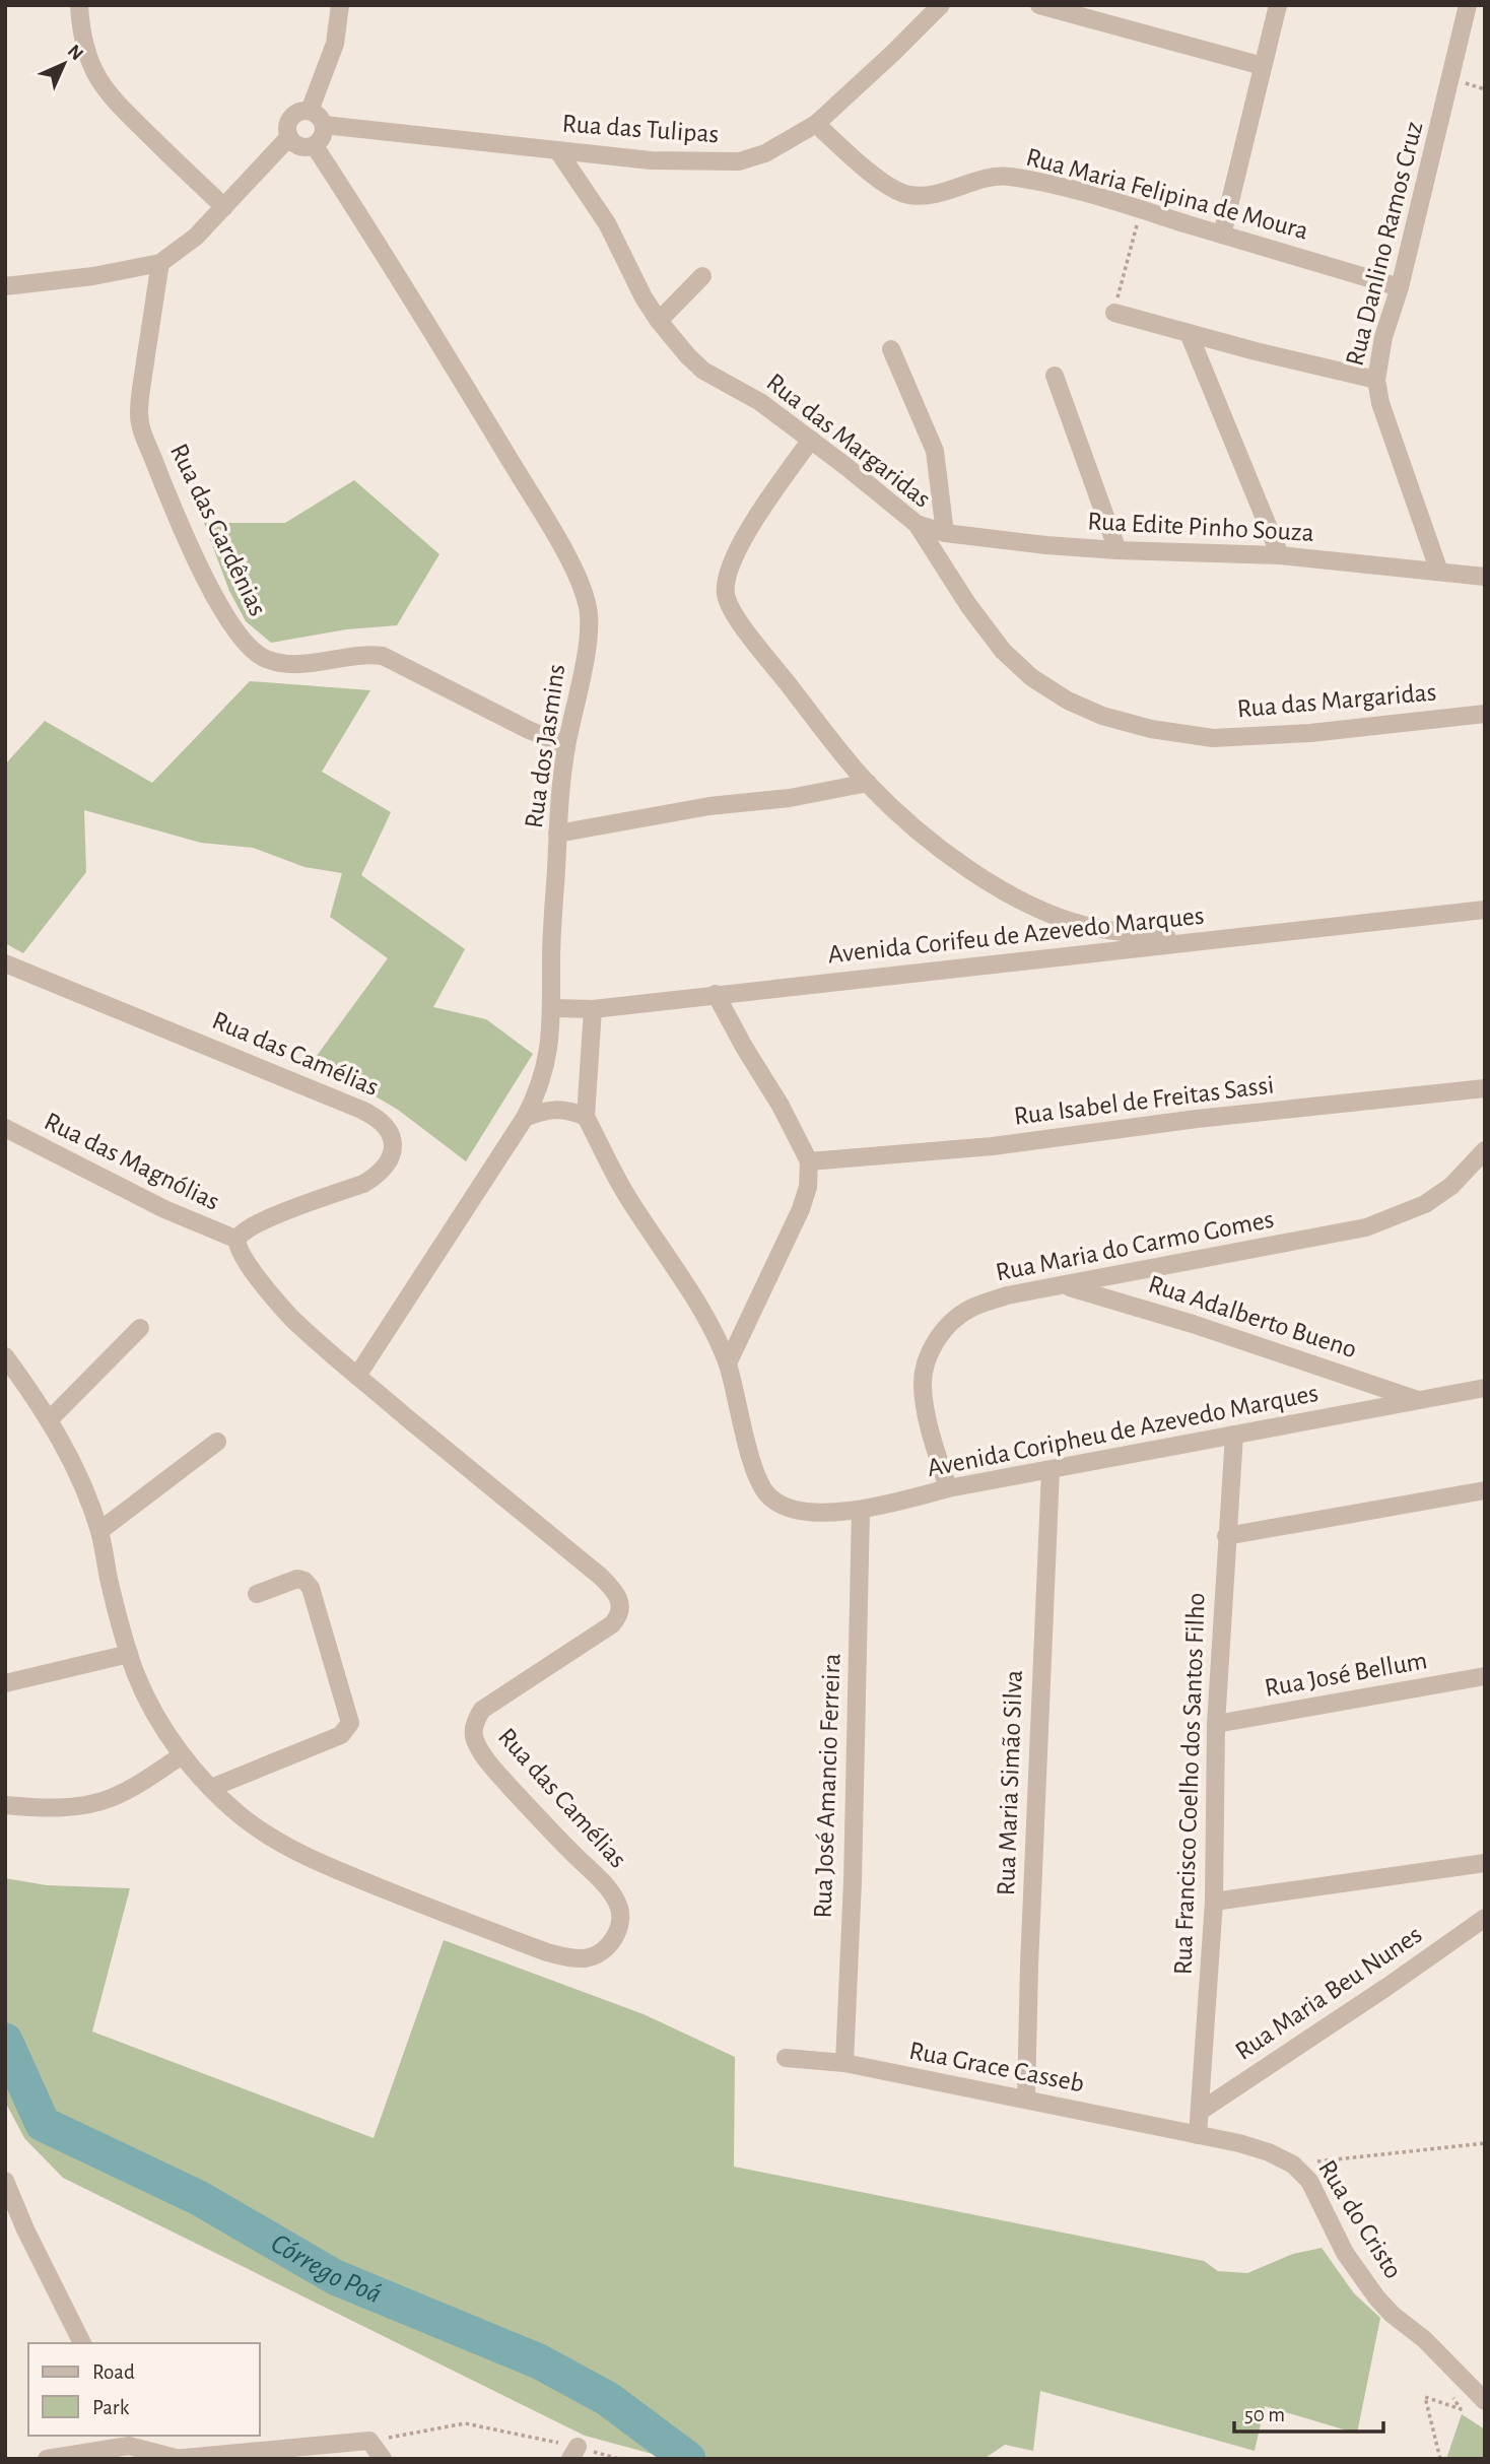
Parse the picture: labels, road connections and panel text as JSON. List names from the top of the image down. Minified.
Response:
{"streets":{"street":["Rua das Tulipas","Rua Maria Felipina de Moura","Rua Danlino Ramos Cruz","Rua das Margaridas","Rua Edite Pinho Souza","Rua das Gardênias","Rua dos Jasmins","Avenida Corifeu de Azevedo Marques","Rua das Camélias","Rua Isabel de Freitas Sassi","Rua das Magnólias","Rua Maria do Carmo Gomes","Rua Adalberto Bueno","Avenida Coripheu de Azevedo Marques","Rua José Bellum","Rua Maria Simão Silva","Rua Francisco Coelho dos Santos Filho","Rua José Amancio Ferreira","Rua Maria Beu Nunes","Rua Grace Casseb","Rua do Cristo"]},"crossings":[["Rua das Tulipas","Rua Maria Felipina de Moura"],["Rua das Tulipas","Rua das Margaridas"],["Rua das Tulipas","Rua dos Jasmins"],["Rua Maria Felipina de Moura","Rua Danlino Ramos Cruz"],["Rua Danlino Ramos Cruz","Rua Edite Pinho Souza"],["Rua das Margaridas","Rua Edite Pinho Souza"],["Rua das Gardênias","Rua dos Jasmins"],["Rua dos Jasmins","Avenida Corifeu de Azevedo Marques"],["Rua dos Jasmins","Rua das Camélias"],["Rua das Camélias","Rua das Magnólias"],["Rua Maria do Carmo Gomes","Rua Adalberto Bueno"],["Rua Maria do Carmo Gomes","Avenida Coripheu de Azevedo Marques"],["Rua Adalberto Bueno","Avenida Coripheu de Azevedo Marques"],["Avenida Coripheu de Azevedo Marques","Rua Maria Simão Silva"],["Avenida Coripheu de Azevedo Marques","Rua Francisco Coelho dos Santos Filho"],["Avenida Coripheu de Azevedo Marques","Rua José Amancio Ferreira"],["Rua José Bellum","Rua Francisco Coelho dos Santos Filho"],["Rua Maria Simão Silva","Rua Grace Casseb"],["Rua Francisco Coelho dos Santos Filho","Rua Maria Beu Nunes"],["Rua Francisco Coelho dos Santos Filho","Rua Grace Casseb"],["Rua Francisco Coelho dos Santos Filho","Rua do Cristo"],["Rua José Amancio Ferreira","Rua Grace Casseb"],["Rua Grace Casseb","Rua do Cristo"]],"water":["Córrego Poá"],"legend":["Road","Park"],"scale_bar":"50 m","north":"top right"}
